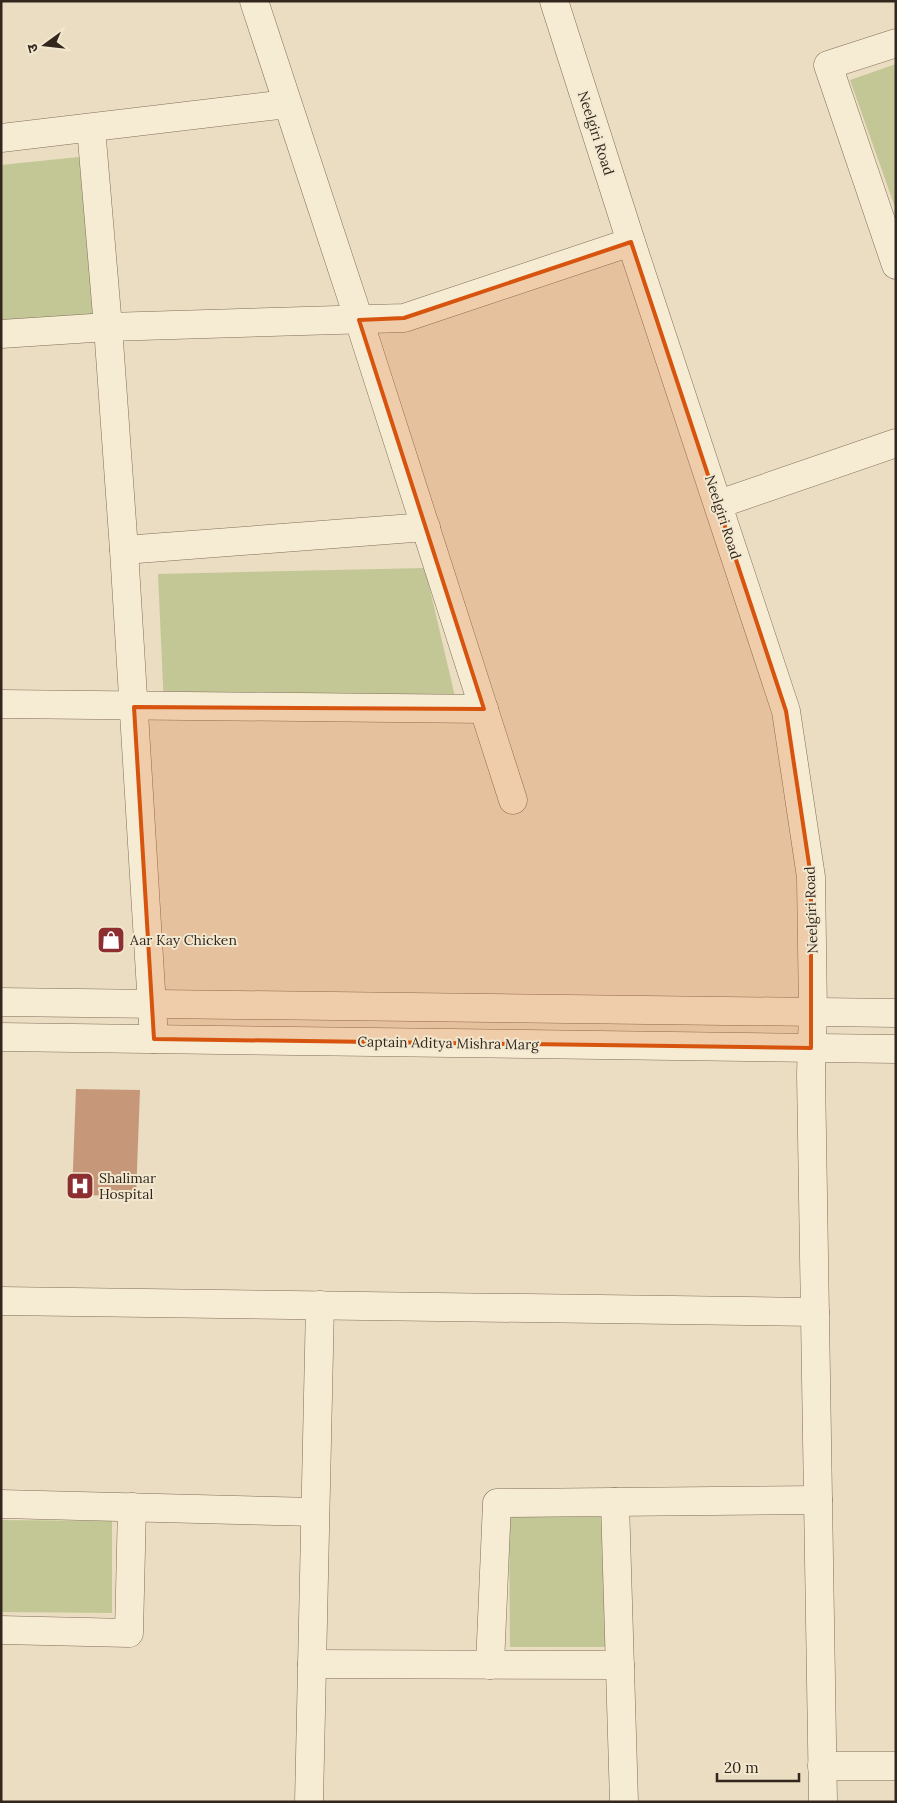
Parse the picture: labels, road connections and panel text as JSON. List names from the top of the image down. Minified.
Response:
{"streets":{"street":["Neelgiri Road","Captain Aditya Mishra Marg"]},"crossings":[["Neelgiri Road","Captain Aditya Mishra Marg"]],"places":{"shop":["Aar Kay Chicken"],"hospital":["Shalimar Hospital"]},"scale_bar":"20 m","north":"left"}
